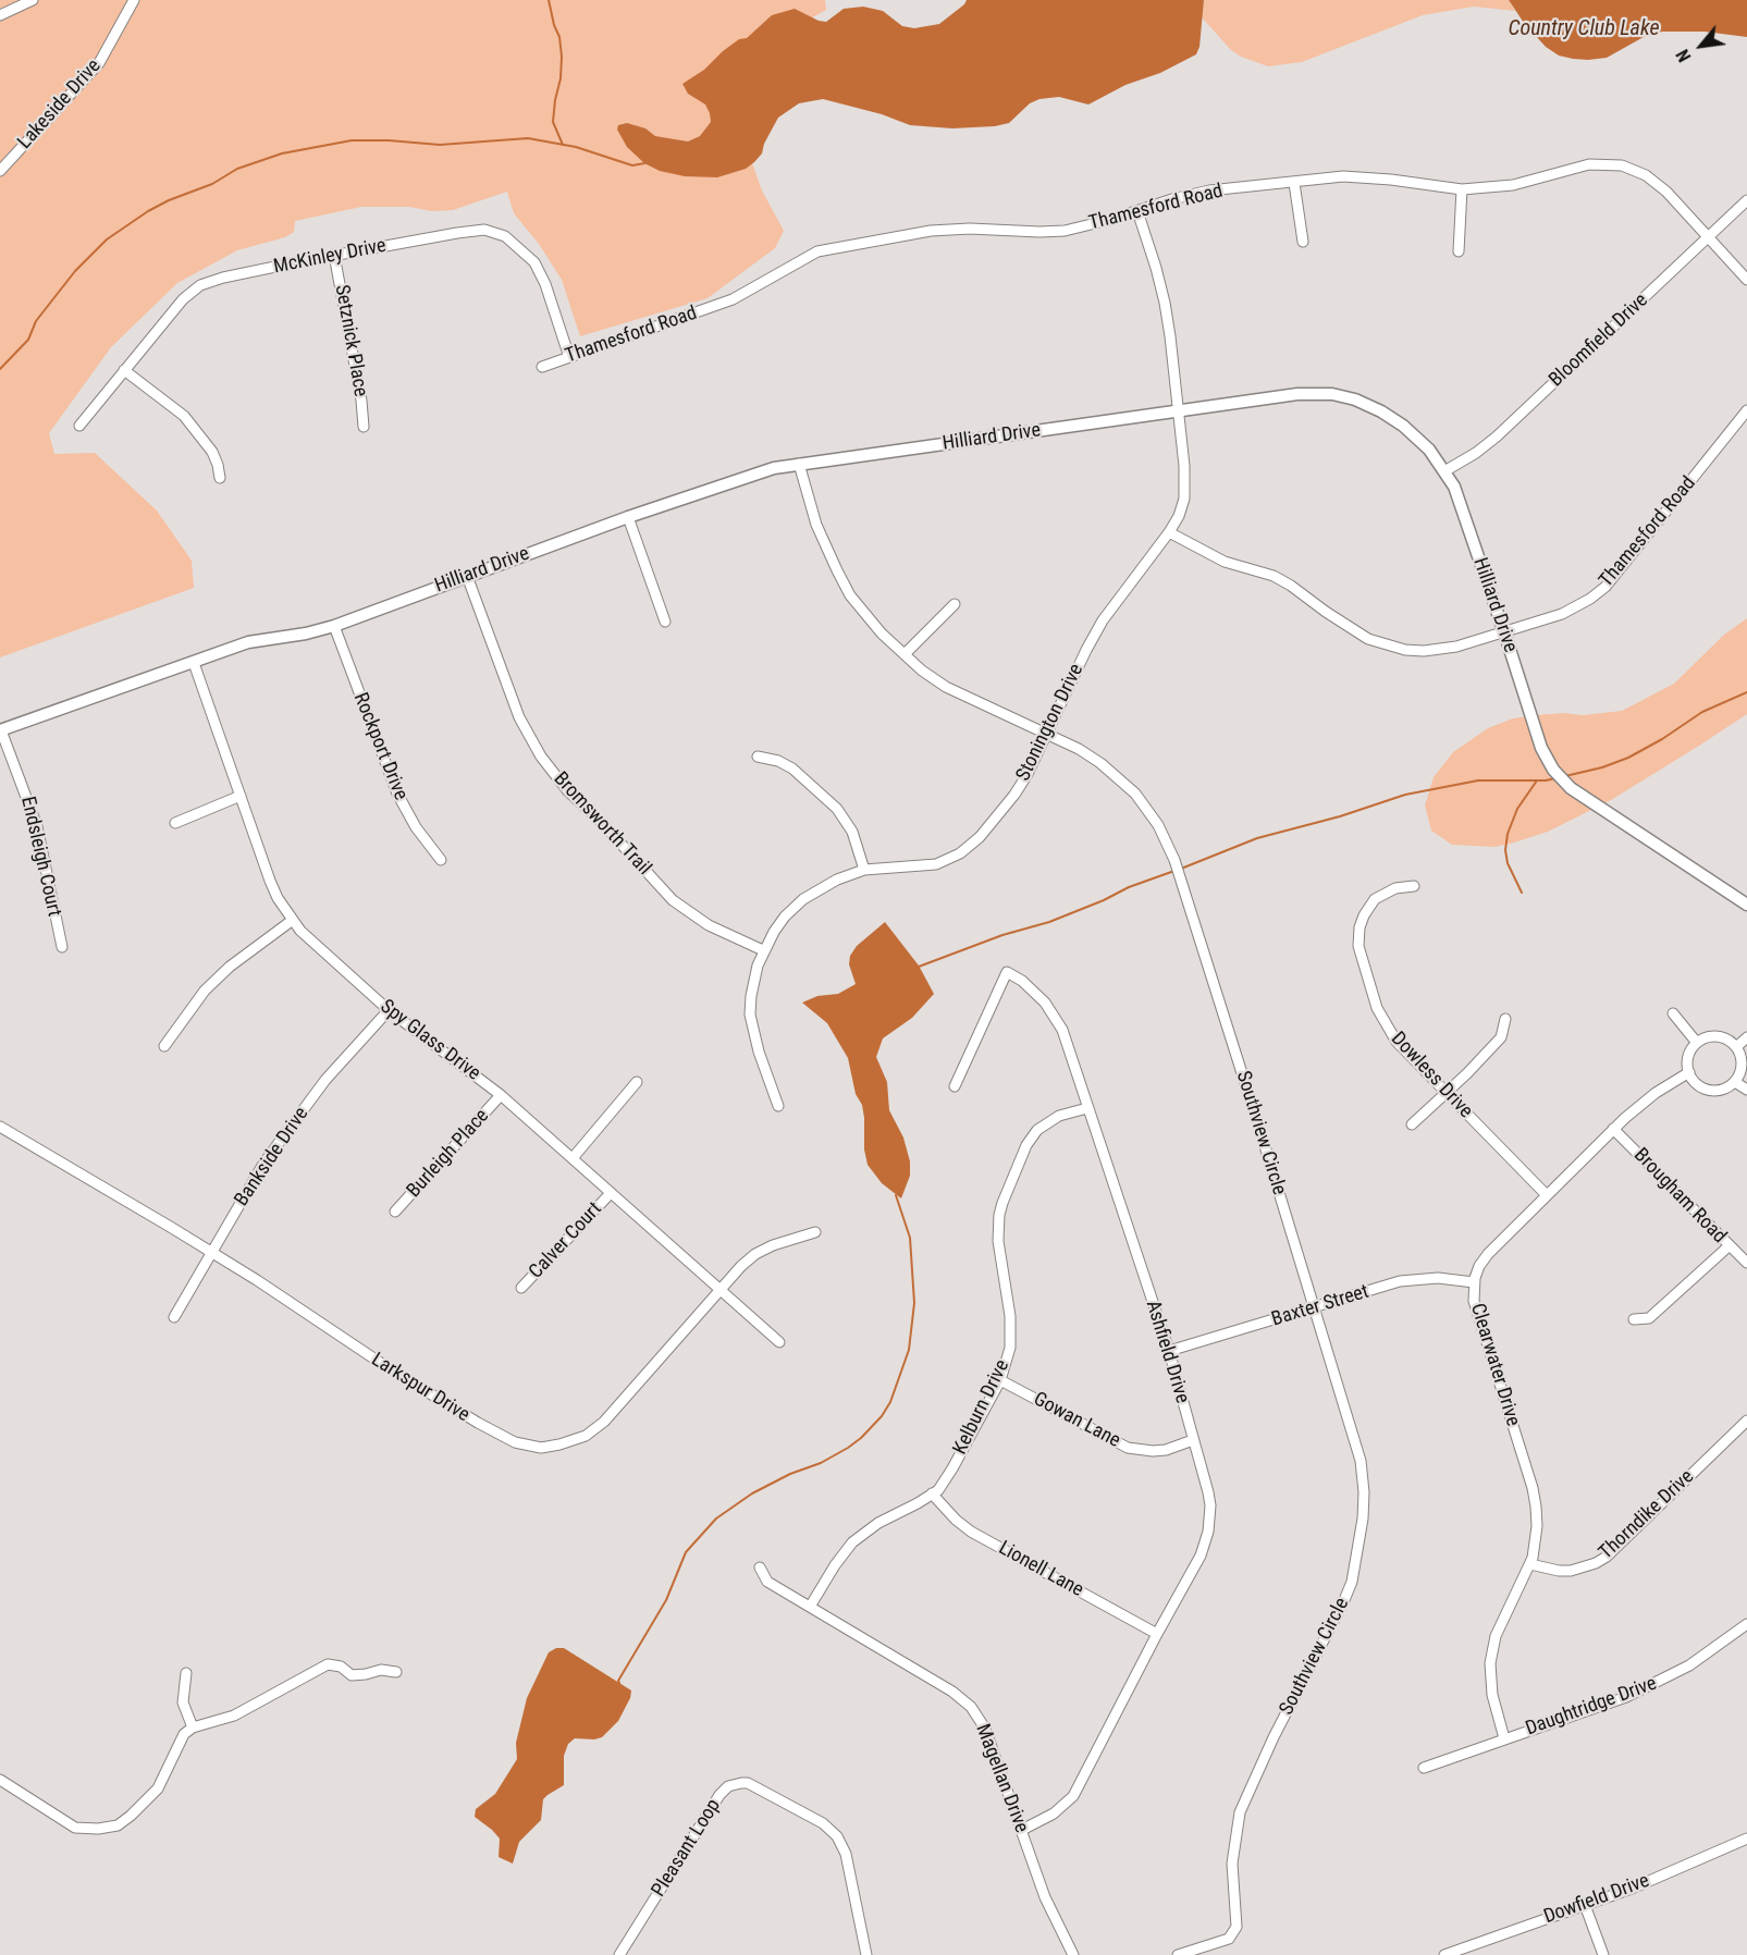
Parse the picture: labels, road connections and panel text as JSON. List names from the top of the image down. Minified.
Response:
{"streets":{"street":["Lakeside Drive","Thamesford Road","McKinley Drive","Setznick Place","Bloomfield Drive","Hilliard Drive","Stonington Drive","Rockport Drive","Bromsworth Trail","Endsleigh Court","Spy Glass Drive","Dowless Drive","Southview Circle","Burleigh Place","Bankside Drive","Brougham Road","Calver Court","Baxter Street","Ashfield Drive","Clearwater Drive","Larkspur Drive","Kelburn Drive","Gowan Lane","Thorndike Drive","Lionell Lane","Daughtridge Drive","Magellan Drive","Pleasant Loop","Dowfield Drive"]},"crossings":[["Thamesford Road","McKinley Drive"],["Thamesford Road","Bloomfield Drive"],["Thamesford Road","Hilliard Drive"],["Thamesford Road","Stonington Drive"],["McKinley Drive","Setznick Place"],["Bloomfield Drive","Hilliard Drive"],["Hilliard Drive","Stonington Drive"],["Hilliard Drive","Rockport Drive"],["Hilliard Drive","Bromsworth Trail"],["Hilliard Drive","Endsleigh Court"],["Hilliard Drive","Spy Glass Drive"],["Hilliard Drive","Southview Circle"],["Stonington Drive","Bromsworth Trail"],["Stonington Drive","Southview Circle"],["Spy Glass Drive","Burleigh Place"],["Spy Glass Drive","Bankside Drive"],["Spy Glass Drive","Calver Court"],["Spy Glass Drive","Larkspur Drive"],["Dowless Drive","Clearwater Drive"],["Southview Circle","Baxter Street"],["Bankside Drive","Larkspur Drive"],["Brougham Road","Clearwater Drive"],["Baxter Street","Ashfield Drive"],["Baxter Street","Clearwater Drive"],["Ashfield Drive","Kelburn Drive"],["Ashfield Drive","Gowan Lane"],["Ashfield Drive","Lionell Lane"],["Ashfield Drive","Magellan Drive"],["Clearwater Drive","Thorndike Drive"],["Clearwater Drive","Daughtridge Drive"],["Kelburn Drive","Gowan Lane"],["Kelburn Drive","Lionell Lane"],["Kelburn Drive","Magellan Drive"]],"water":["Country Club Lake"],"north":"bottom left"}
